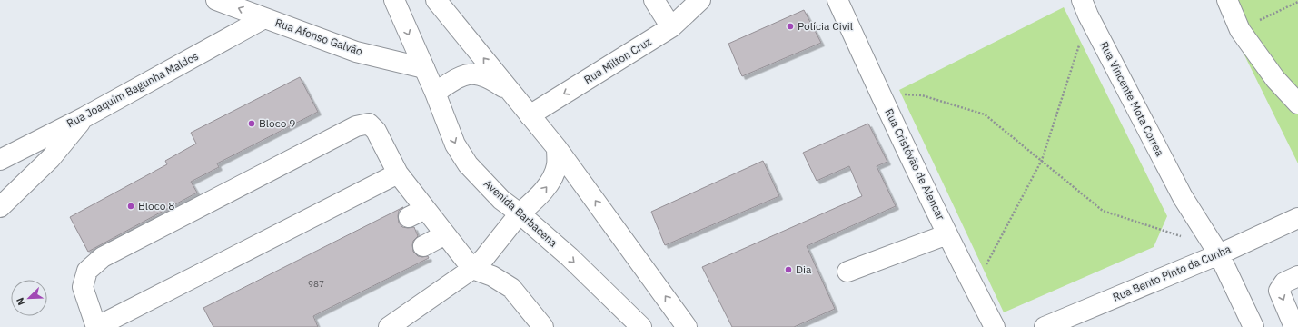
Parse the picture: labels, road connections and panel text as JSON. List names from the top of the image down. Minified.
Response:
{"streets":{"street":["Rua Afonso Galvão","Rua Milton Cruz","Rua Joaquim Bagunha Maldos","Rua Vincente Mota Correa","Rua Cristóvão de Alencar","Avenida Barbacena","Rua Bento Pinto da Cunha"]},"crossings":[["Rua Afonso Galvão","Rua Joaquim Bagunha Maldos"],["Rua Afonso Galvão","Avenida Barbacena"],["Rua Vincente Mota Correa","Rua Bento Pinto da Cunha"]],"one_way":["Rua Milton Cruz"],"places":["Polícia Civil","Bloco 9","Bloco 8","Dia"],"house_numbers":["987"],"north":"bottom left"}
